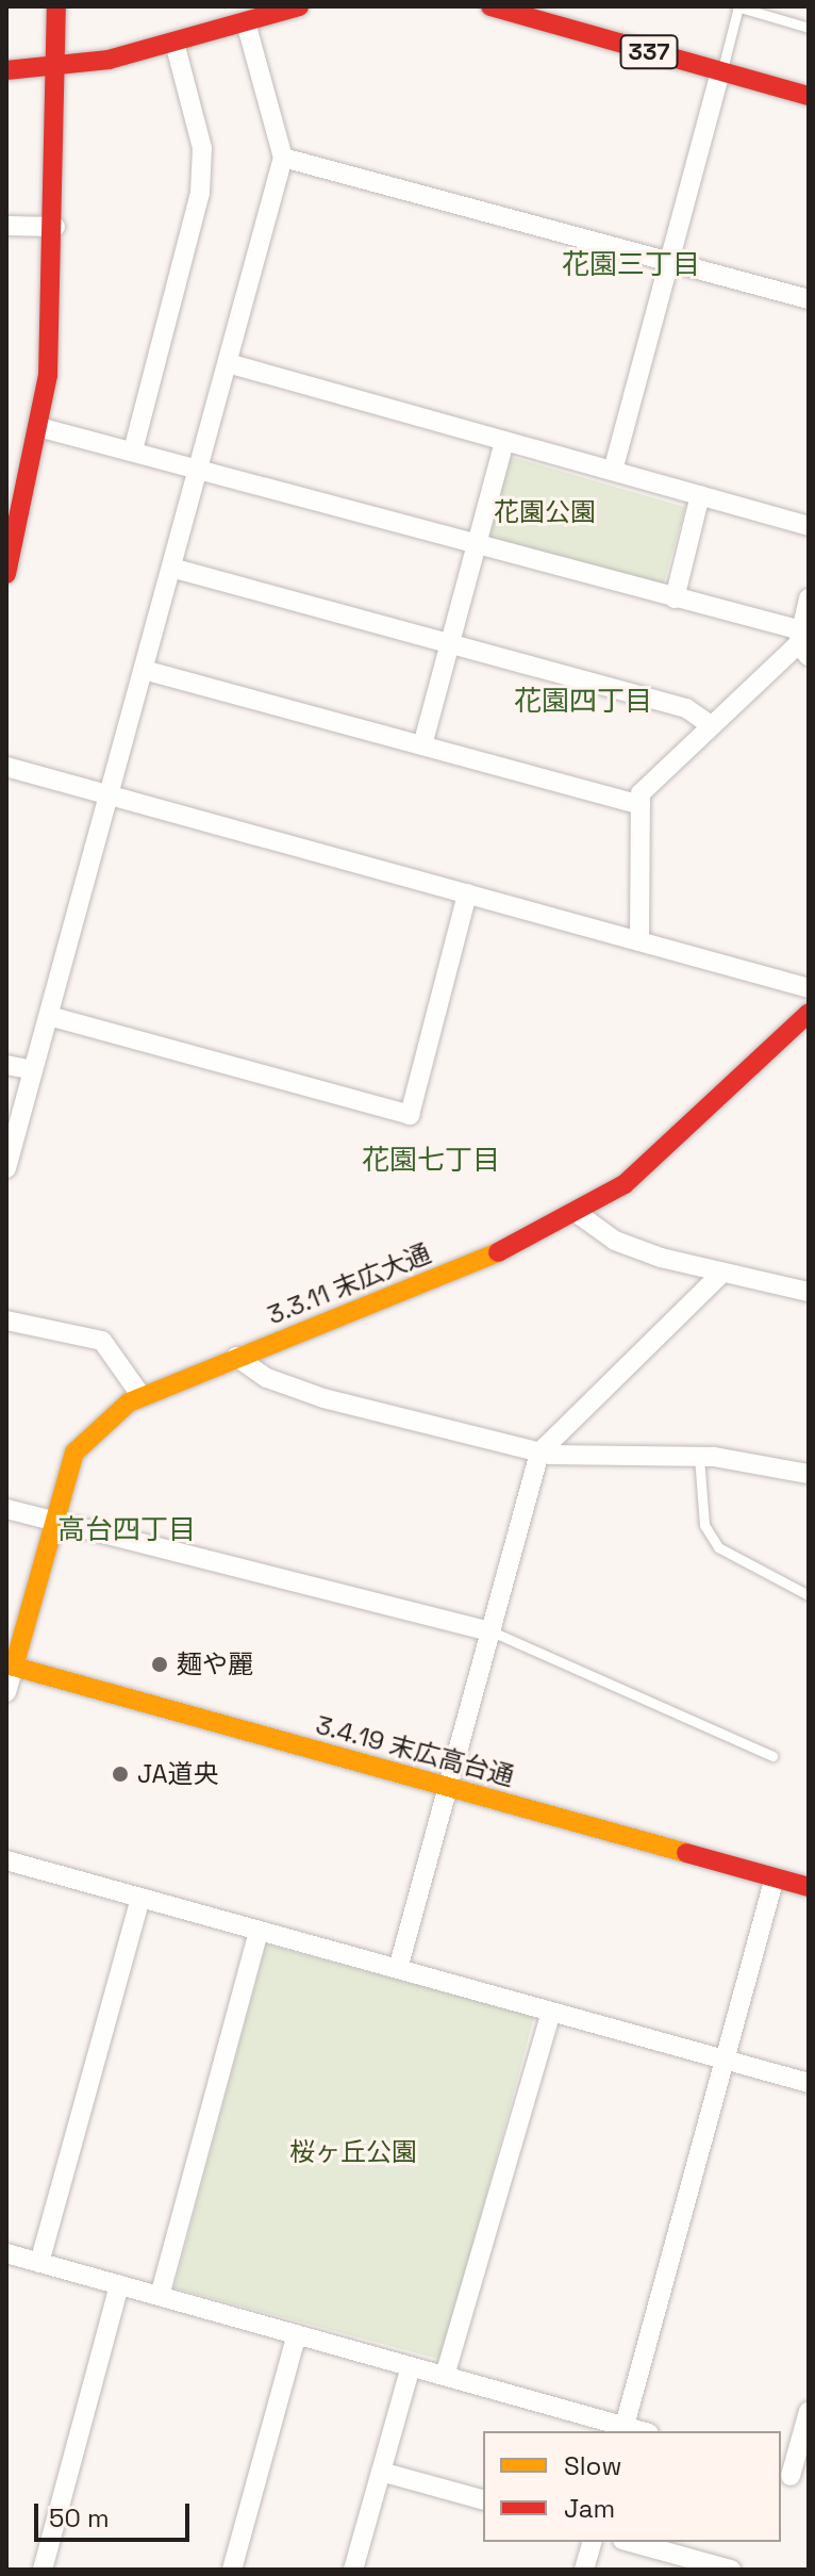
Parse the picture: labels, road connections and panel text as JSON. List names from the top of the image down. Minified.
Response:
{"streets":{"main road":["337","3.3.11 末広大通","3.4.19 末広高台通"]},"crossings":[["3.3.11 末広大通","3.4.19 末広高台通"]],"districts":["花園三丁目","花園四丁目","花園七丁目","高台四丁目"],"parks":["花園公園","桜ヶ丘公園"],"places":["麺や麗","JA道央"],"legend":["Slow","Jam"],"scale_bar":"50 m"}
